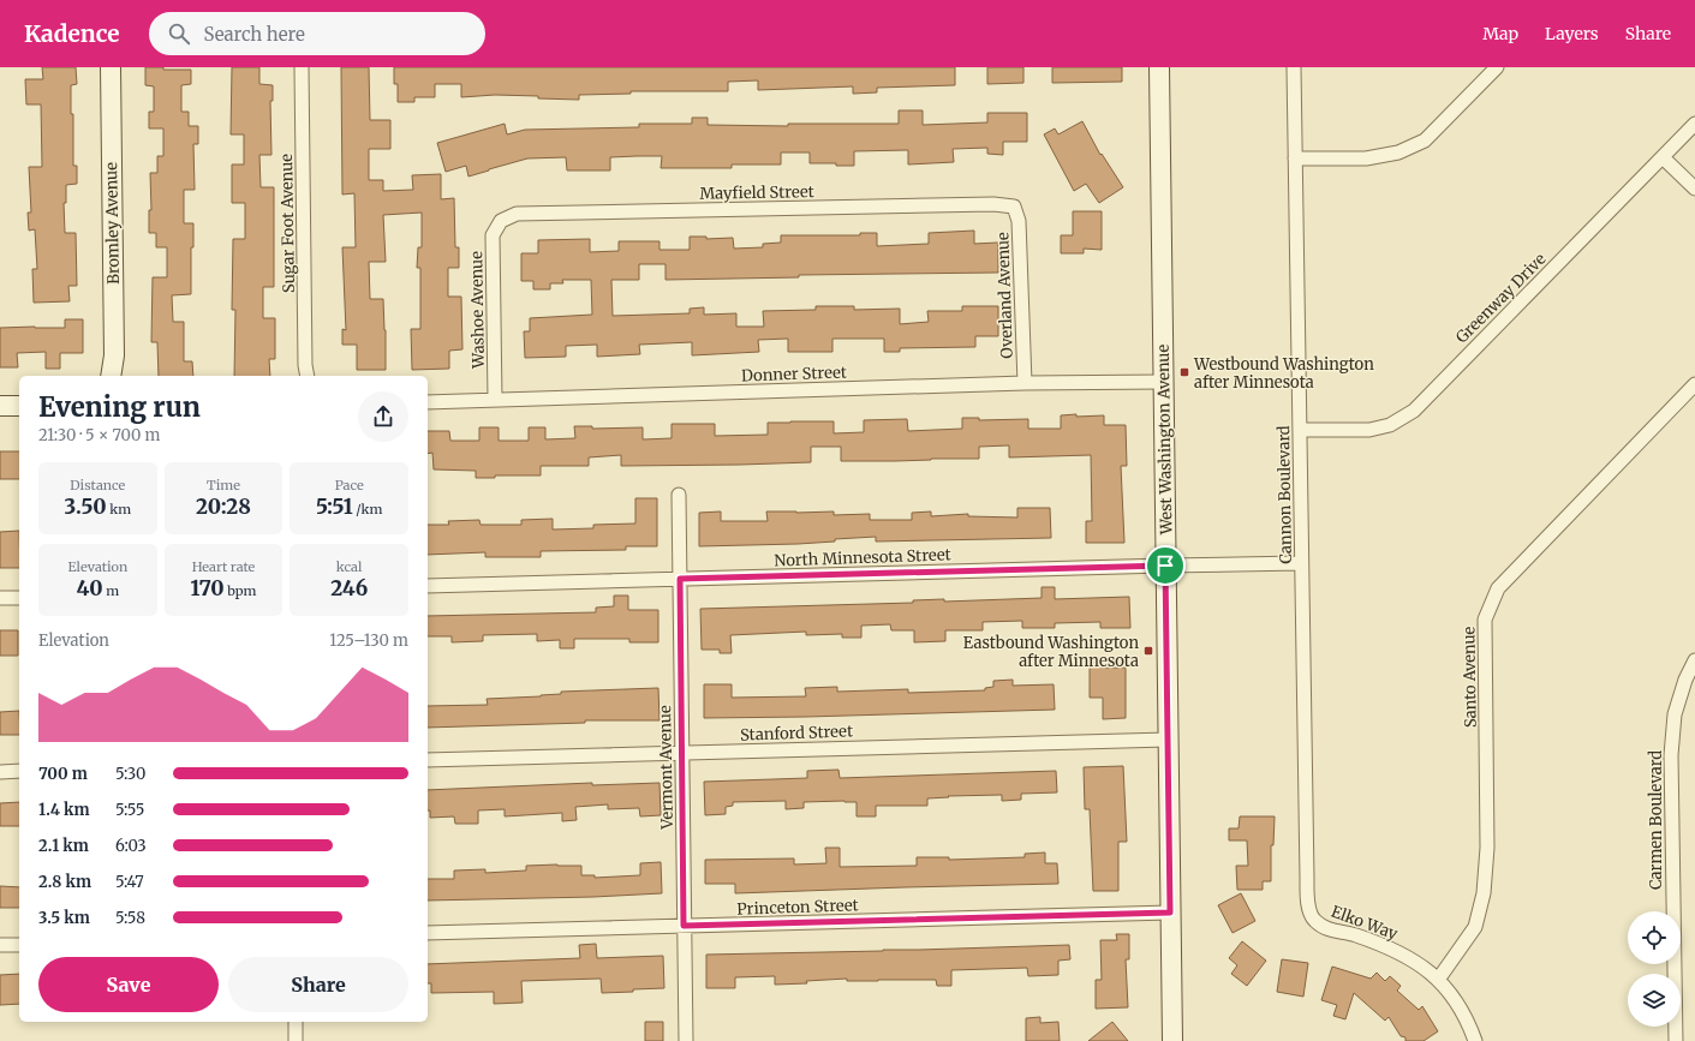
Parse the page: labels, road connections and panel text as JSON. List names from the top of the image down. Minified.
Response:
{"streets":{"main road":["Bromley Avenue","West Washington Avenue"],"street":["Mayfield Street","Sugar Foot Avenue","Overland Avenue","Greenway Drive","Washoe Avenue","Donner Street","Cannon Boulevard","North Minnesota Street","Santo Avenue","Stanford Street","Vermont Avenue","Carmen Boulevard","Princeton Street","Elko Way"]},"crossings":[["Mayfield Street","Overland Avenue"],["Mayfield Street","Washoe Avenue"],["Overland Avenue","Donner Street"],["Greenway Drive","Cannon Boulevard"],["Washoe Avenue","Donner Street"],["Donner Street","West Washington Avenue"],["West Washington Avenue","North Minnesota Street"],["West Washington Avenue","Stanford Street"],["West Washington Avenue","Princeton Street"],["Cannon Boulevard","North Minnesota Street"],["Cannon Boulevard","Elko Way"],["North Minnesota Street","Vermont Avenue"],["Santo Avenue","Elko Way"],["Stanford Street","Vermont Avenue"],["Vermont Avenue","Princeton Street"]],"places":{"transit":["Westbound Washington after Minnesota","Eastbound Washington after Minnesota"]},"page":{"header":"Kadence","search":"Search here","nav":["Map","Layers","Share"],"heading":["Evening run","21:30 · 5 × 700 m"],"stats":[["Distance","3.50 km"],["Time","20:28"],["Pace","5:51 /km"],["Elevation","40 m"],["Heart rate","170 bpm"],["kcal","246"]],"chart":["Elevation","125–130 m"],"list":[{"name":"700 m","note":"5:30"},{"name":"1.4 km","note":"5:55"},{"name":"2.1 km","note":"6:03"},{"name":"2.8 km","note":"5:47"},{"name":"3.5 km","note":"5:58"}],"buttons":["Save","Share"]}}
